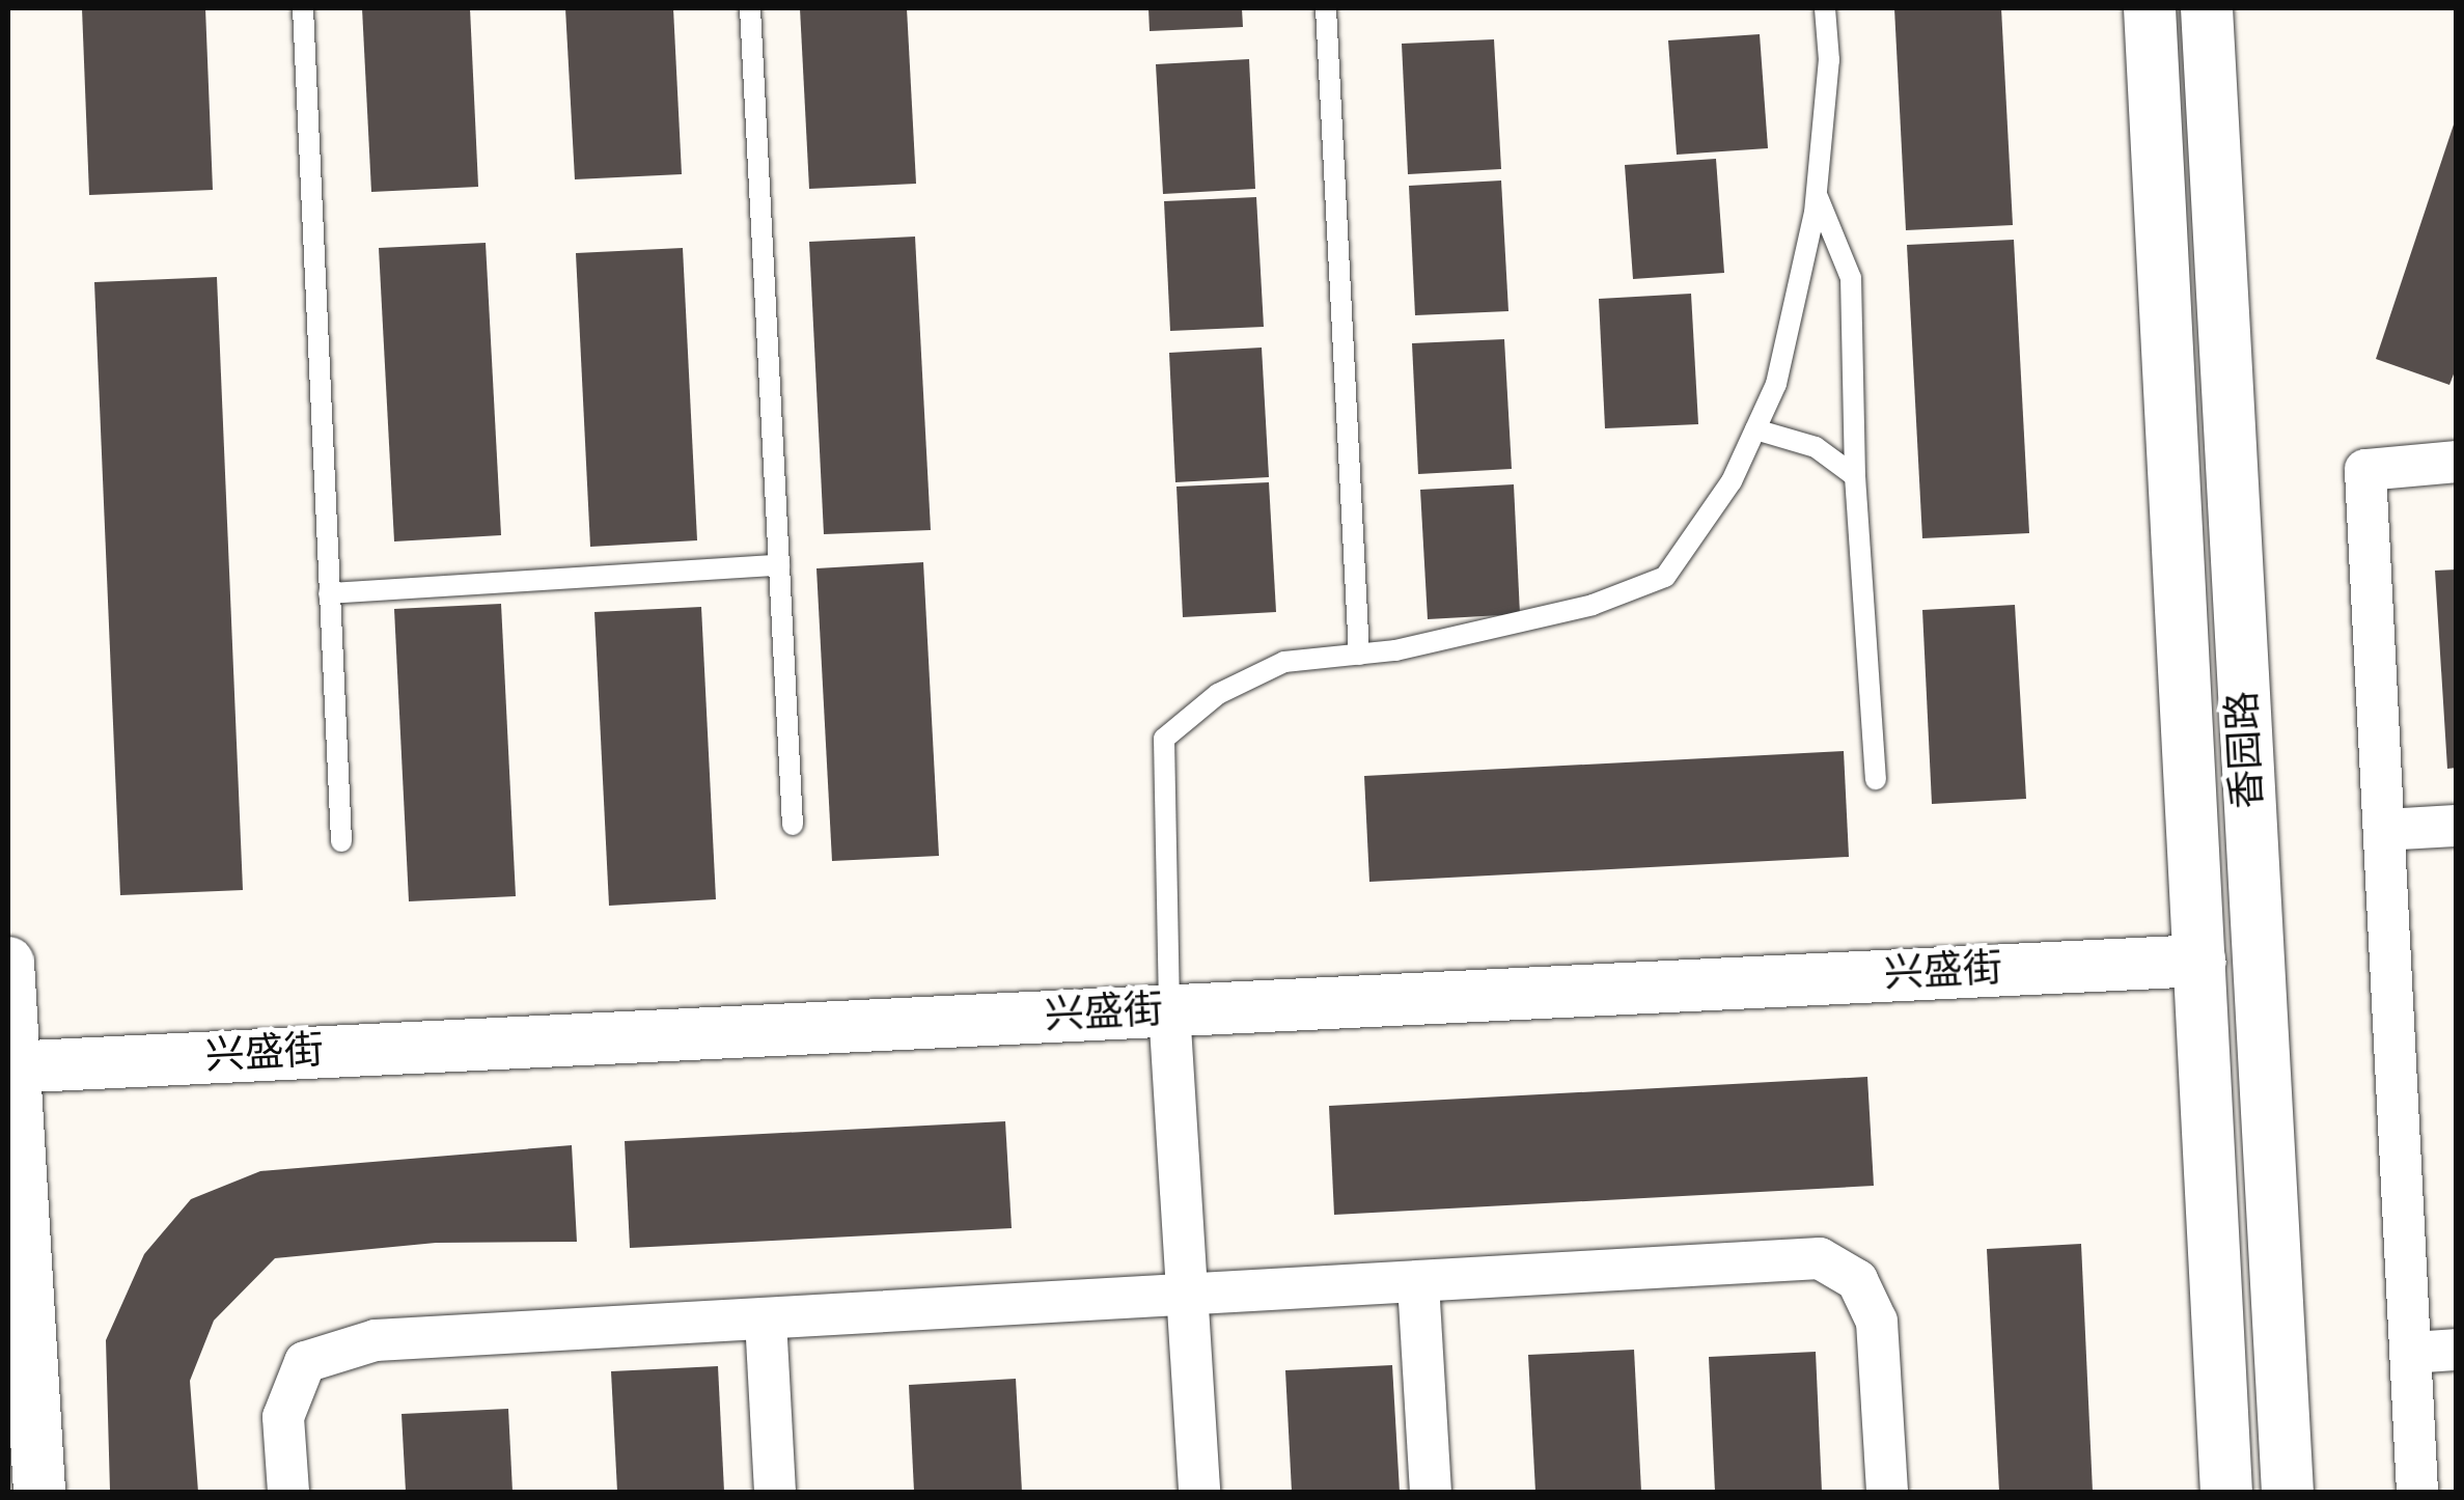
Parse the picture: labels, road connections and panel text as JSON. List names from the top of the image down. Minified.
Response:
{"streets":{"street":["香园路","兴盛街"]},"crossings":[["香园路","兴盛街"]]}
